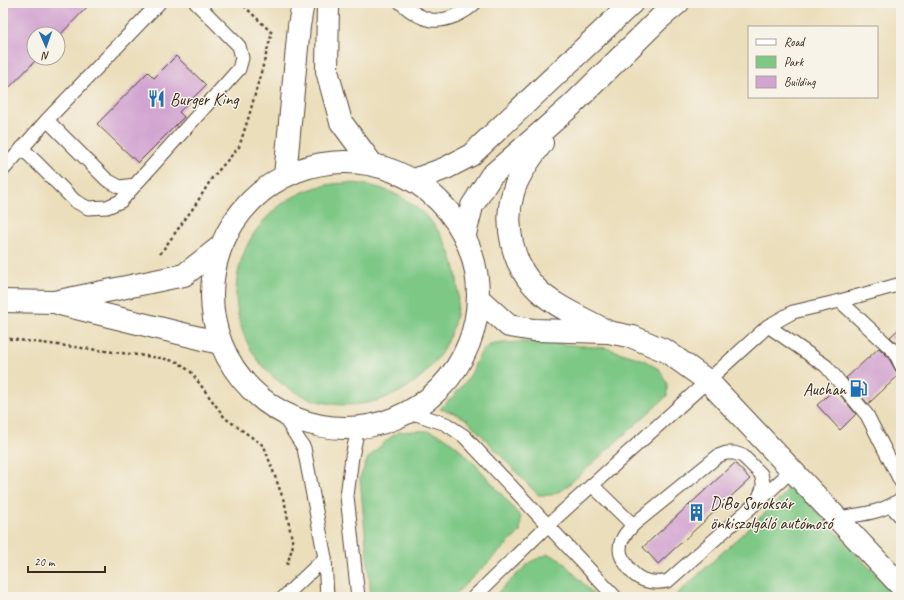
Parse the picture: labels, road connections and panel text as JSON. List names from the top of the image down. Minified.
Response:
{"places":{"restaurant":["Burger King"],"fuel station":["Auchan"],"building":["DiBo Soroksár önkiszolgáló autómosó"]},"legend":["Road","Park","Building"],"scale_bar":"20 m","north":"bottom"}
